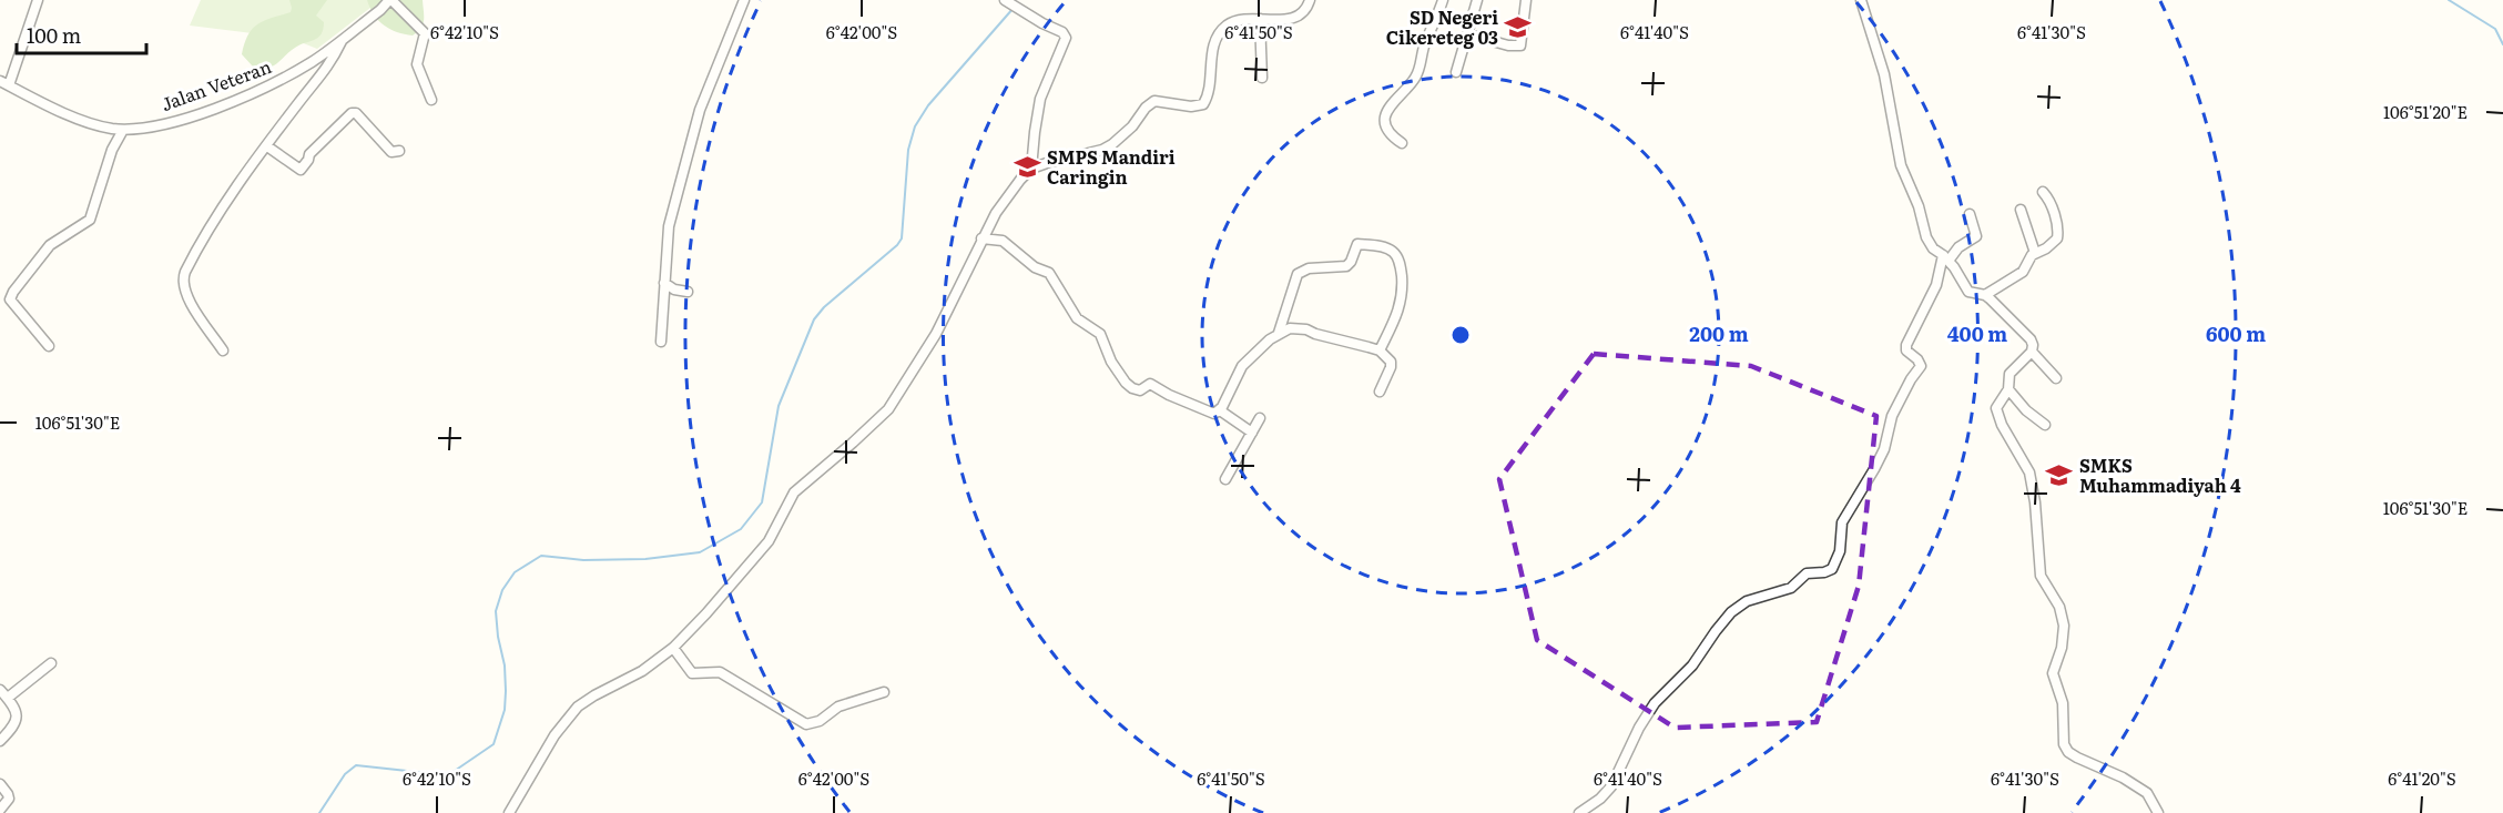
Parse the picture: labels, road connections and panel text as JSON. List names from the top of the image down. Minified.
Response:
{"streets":{"street":["Jalan Veteran"]},"places":{"school or university":["SD Negeri Cikereteg 03","SMPS Mandiri Caringin","SMKS Muhammadiyah 4"]},"scale_bar":"100 m","coordinates":["6°42'10\"S","6°42'00\"S","6°41'50\"S","6°41'40\"S","6°41'30\"S","106°51'20\"E","106°51'30\"E","6°41'20\"S"],"rings":["200 m","400 m","600 m"]}
